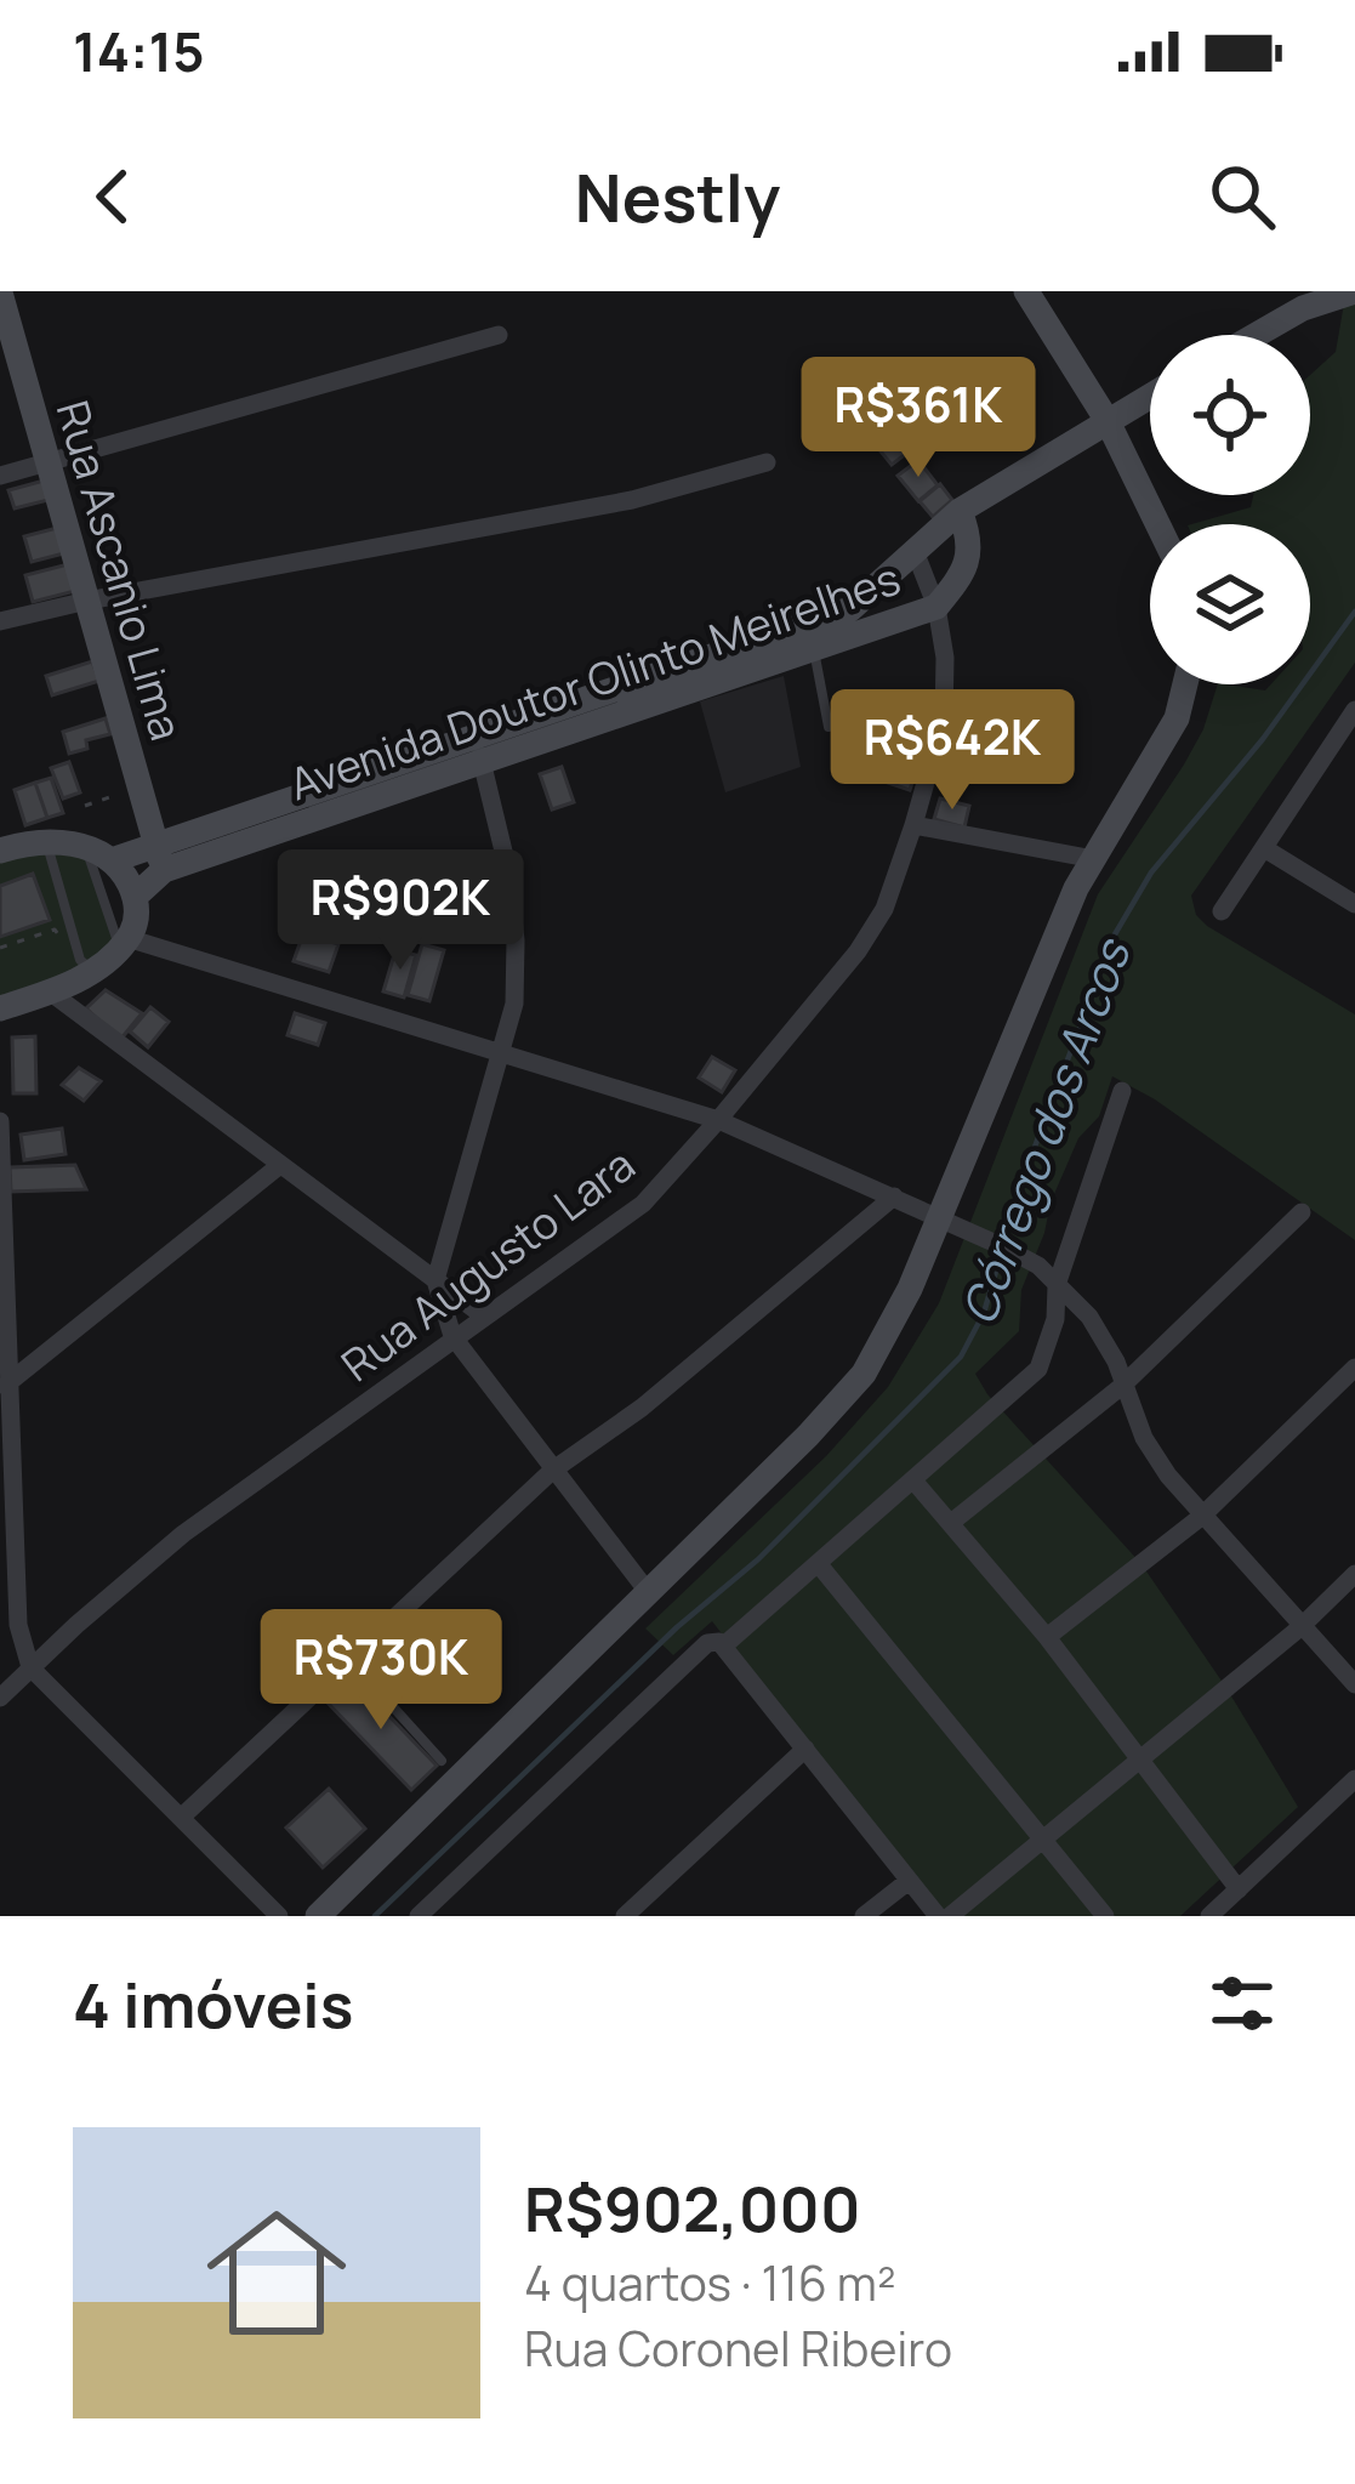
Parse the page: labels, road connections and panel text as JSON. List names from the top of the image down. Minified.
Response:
{"streets":{"street":["Rua Ascanio Lima","Avenida Doutor Olinto Meirelhes","Rua Augusto Lara"]},"crossings":[["Rua Ascanio Lima","Avenida Doutor Olinto Meirelhes"],["Avenida Doutor Olinto Meirelhes","Rua Augusto Lara"]],"water":["Córrego dos Arcos"],"page":{"status":"14:15","header":"Nestly","price":["R$361K","R$642K","R$902K","R$730K"],"heading":"4 imóveis","list":[{"name":"R$902,000","note":"4 quartos · 116 m² · Rua Coronel Ribeiro"}]}}
